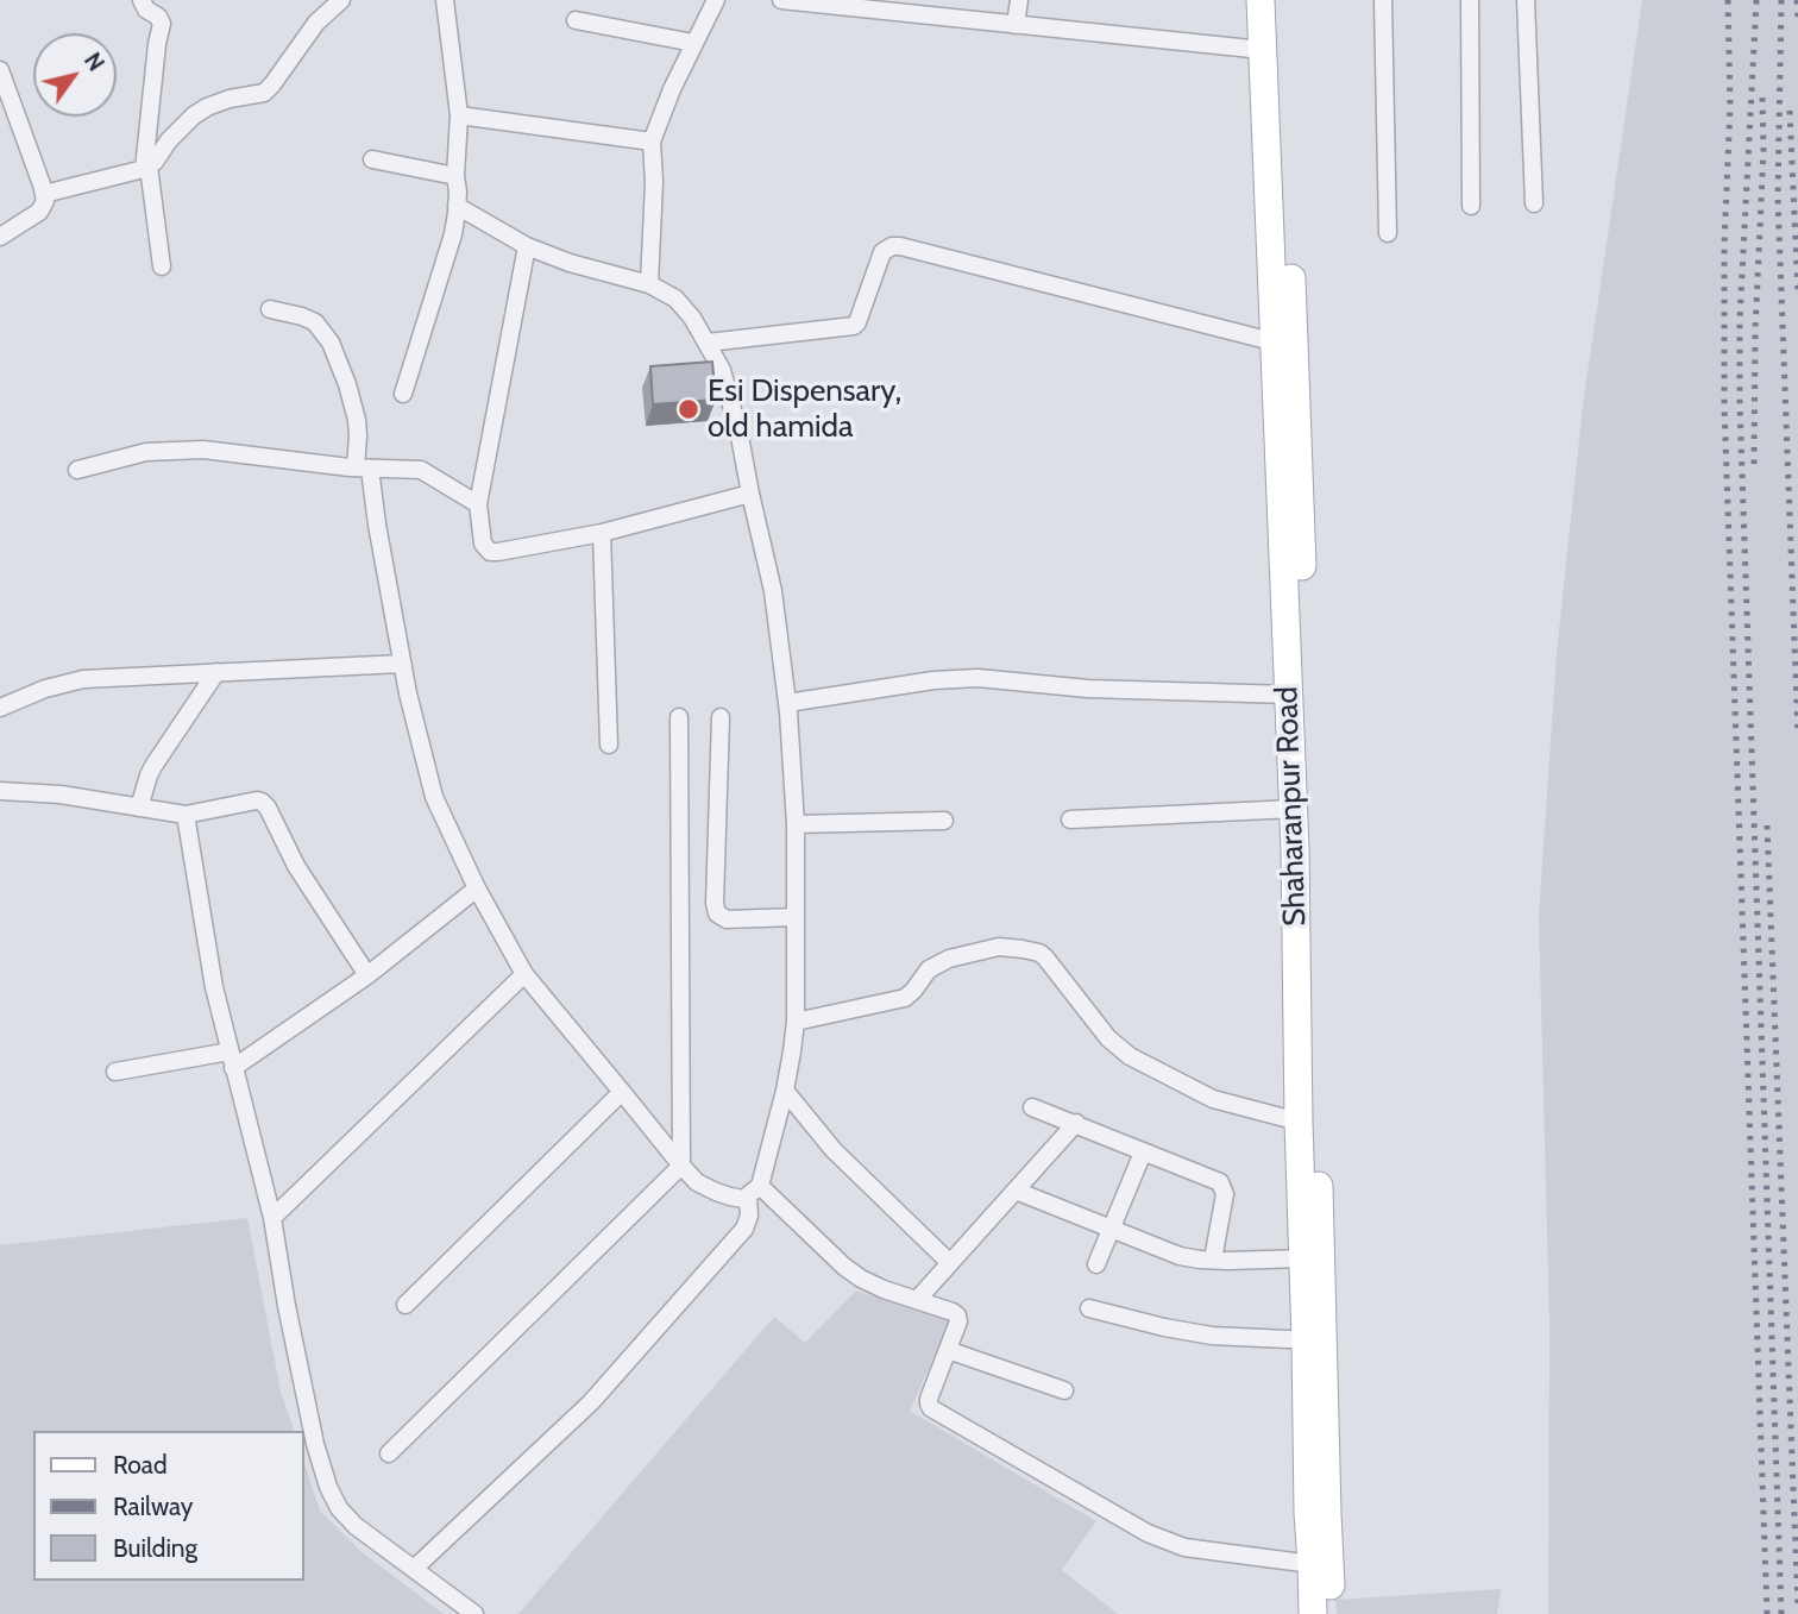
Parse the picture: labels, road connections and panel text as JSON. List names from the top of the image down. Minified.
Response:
{"streets":{"main road":["Shaharanpur Road"]},"places":["Esi Dispensary, old hamida"],"legend":["Road","Railway","Building"],"north":"top right"}
